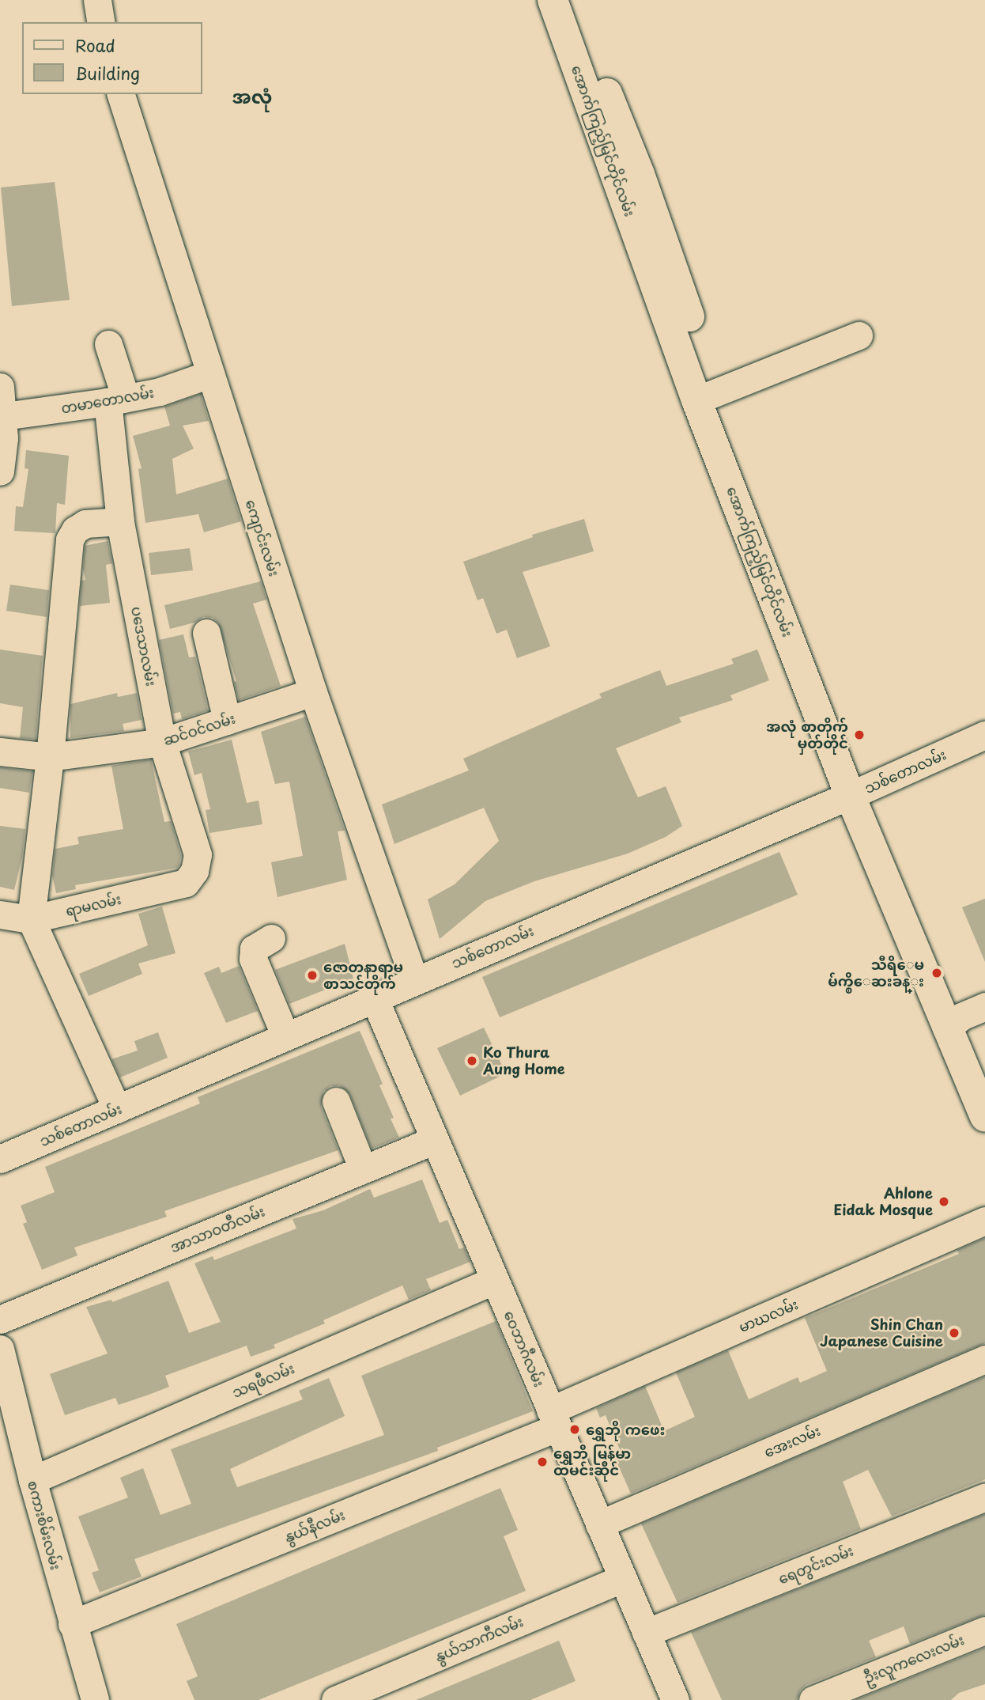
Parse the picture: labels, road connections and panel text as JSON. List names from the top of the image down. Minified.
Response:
{"streets":{"main road":["အောက်ကြည့်မြင်တိုင်လမ်း"],"street":["တမာတောလမ်း","ကျောင်းလမ်း","ပဒေသာလမ်း","ဆင်ဝင်လမ်း","သစ်တောလမ်း","ရာမလမ်း","အာသာဝတီလမ်း","မာဃလမ်း","ဝေဘာဂီလမ်း","သရဖီလမ်း","အေးလမ်း","စကားစိမ်းလမ်း","နွယ်နီလမ်း","ရေတွင်းလမ်း","နွယ်သာကီလမ်း","ဦးလူကလေးလမ်း"]},"crossings":[["အောက်ကြည့်မြင်တိုင်လမ်း","သစ်တောလမ်း"],["တမာတောလမ်း","ကျောင်းလမ်း"],["တမာတောလမ်း","ပဒေသာလမ်း"],["ကျောင်းလမ်း","ဆင်ဝင်လမ်း"],["ကျောင်းလမ်း","သစ်တောလမ်း"],["ပဒေသာလမ်း","ဆင်ဝင်လမ်း"],["ပဒေသာလမ်း","ရာမလမ်း"],["သစ်တောလမ်း","ဝေဘာဂီလမ်း"],["အာသာဝတီလမ်း","ဝေဘာဂီလမ်း"],["မာဃလမ်း","ဝေဘာဂီလမ်း"],["မာဃလမ်း","နွယ်နီလမ်း"],["ဝေဘာဂီလမ်း","သရဖီလမ်း"],["ဝေဘာဂီလမ်း","အေးလမ်း"],["ဝေဘာဂီလမ်း","နွယ်နီလမ်း"],["ဝေဘာဂီလမ်း","ရေတွင်းလမ်း"],["ဝေဘာဂီလမ်း","နွယ်သာကီလမ်း"],["သရဖီလမ်း","စကားစိမ်းလမ်း"],["စကားစိမ်းလမ်း","နွယ်နီလမ်း"]],"districts":["အလုံ"],"places":["အလုံ စာတိုက် မှတ်တိုင်","သီရိေမ မ်က္စိေဆးခန္း","ဇောတနာရာမ စာသင်တိုက်","Ko Thura Aung Home","Ahlone Eidak Mosque","Shin Chan Japanese Cuisine","ရွှေဘို ကဖေး","ရွှေဘို မြန်မာ ထမင်းဆိုင်"],"legend":["Road","Building"]}
